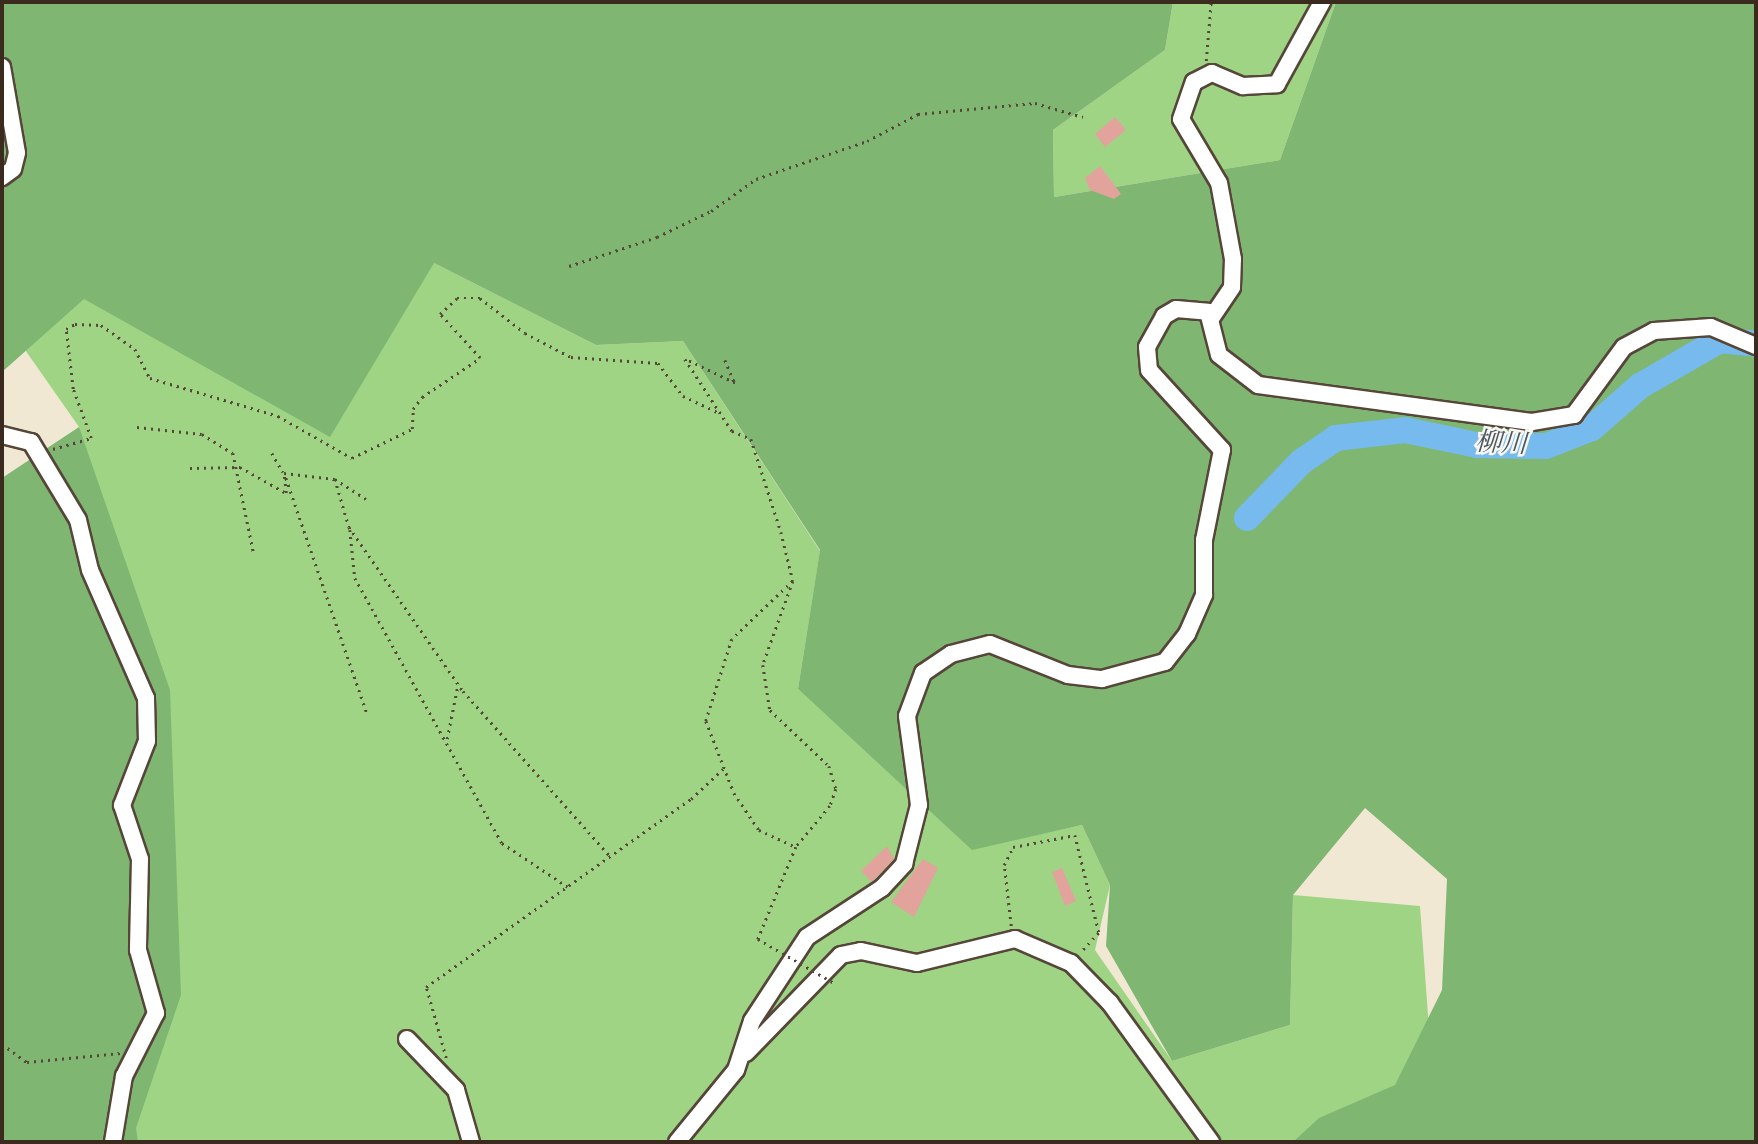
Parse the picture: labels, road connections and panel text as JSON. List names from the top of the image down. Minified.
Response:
{"water":["柳川"]}
